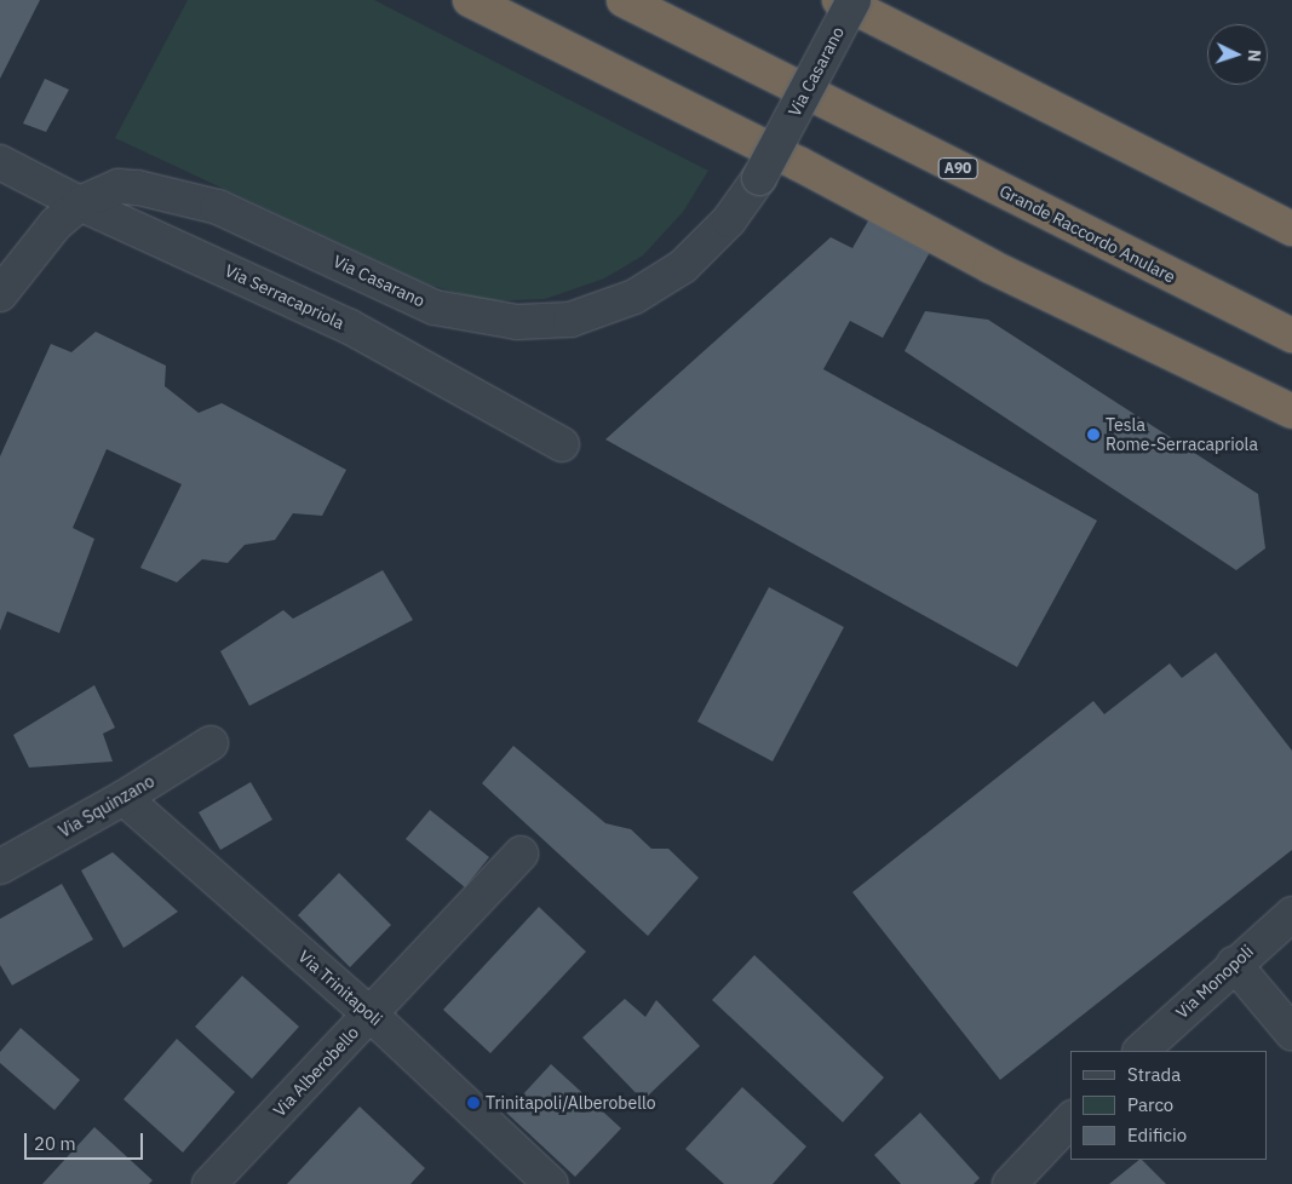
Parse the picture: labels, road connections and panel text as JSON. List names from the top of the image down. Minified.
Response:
{"streets":{"highway":["A90","Grande Raccordo Anulare"],"street":["Via Casarano","Via Serracapriola","Via Squinzano","Via Monopoli","Via Trinitapoli","Via Alberobello"]},"crossings":[["Via Casarano","Via Serracapriola"],["Via Squinzano","Via Trinitapoli"],["Via Trinitapoli","Via Alberobello"]],"places":["Tesla Rome-Serracapriola","Trinitapoli/Alberobello"],"legend":["Strada","Parco","Edificio"],"scale_bar":"20 m","north":"right"}
